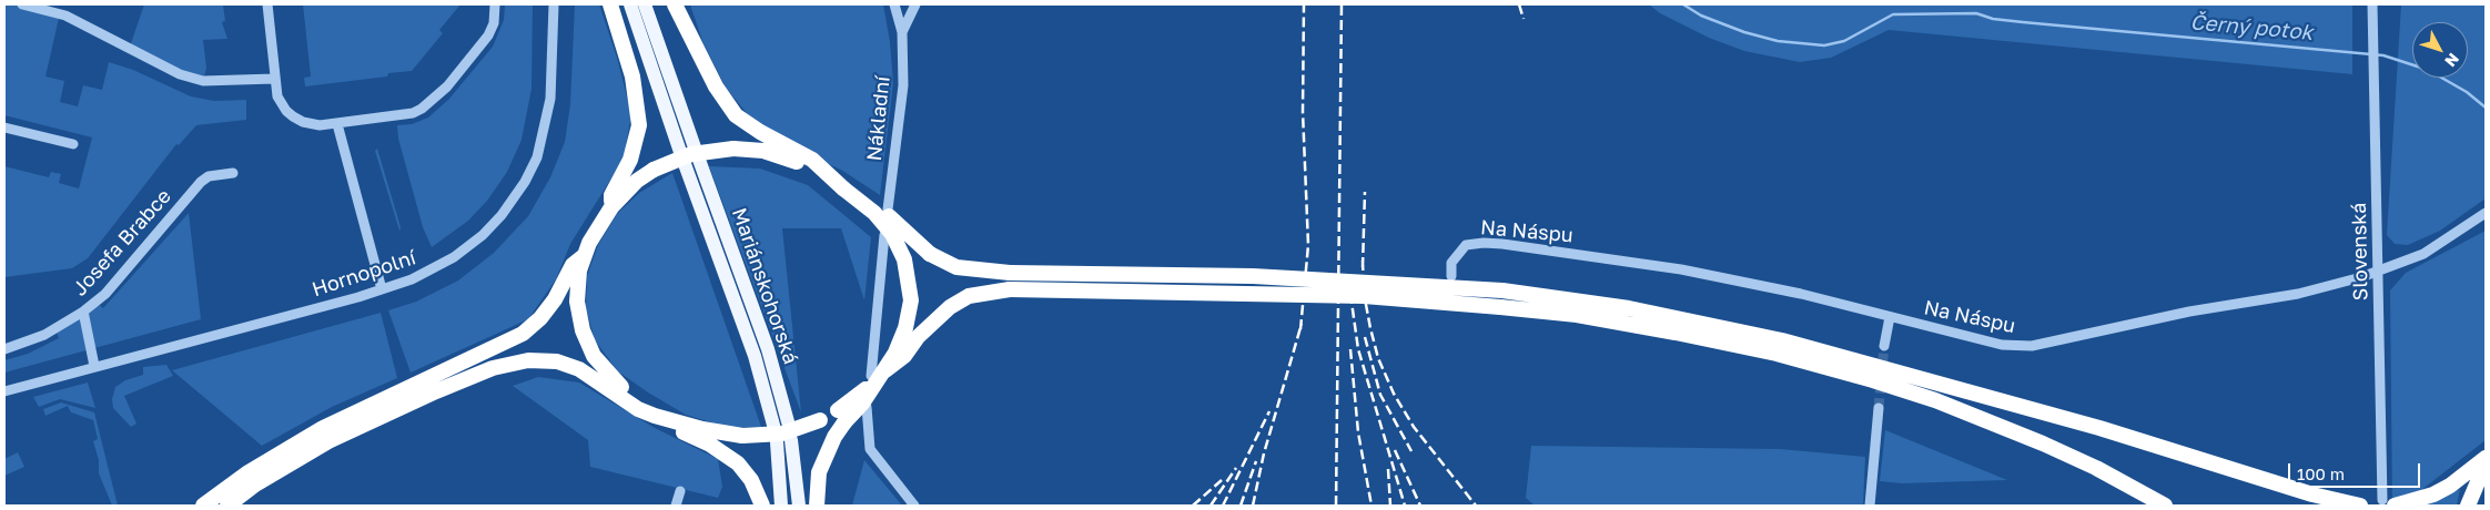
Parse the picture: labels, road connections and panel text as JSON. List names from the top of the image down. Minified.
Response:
{"streets":{"main road":["Mariánskohorská"],"street":["Nákladní","Na Náspu","Josefa Brabce","Slovenská","Hornopolní"]},"crossings":[["Na Náspu","Slovenská"]],"water":["Černý potok"],"scale_bar":"100 m","north":"bottom right"}
